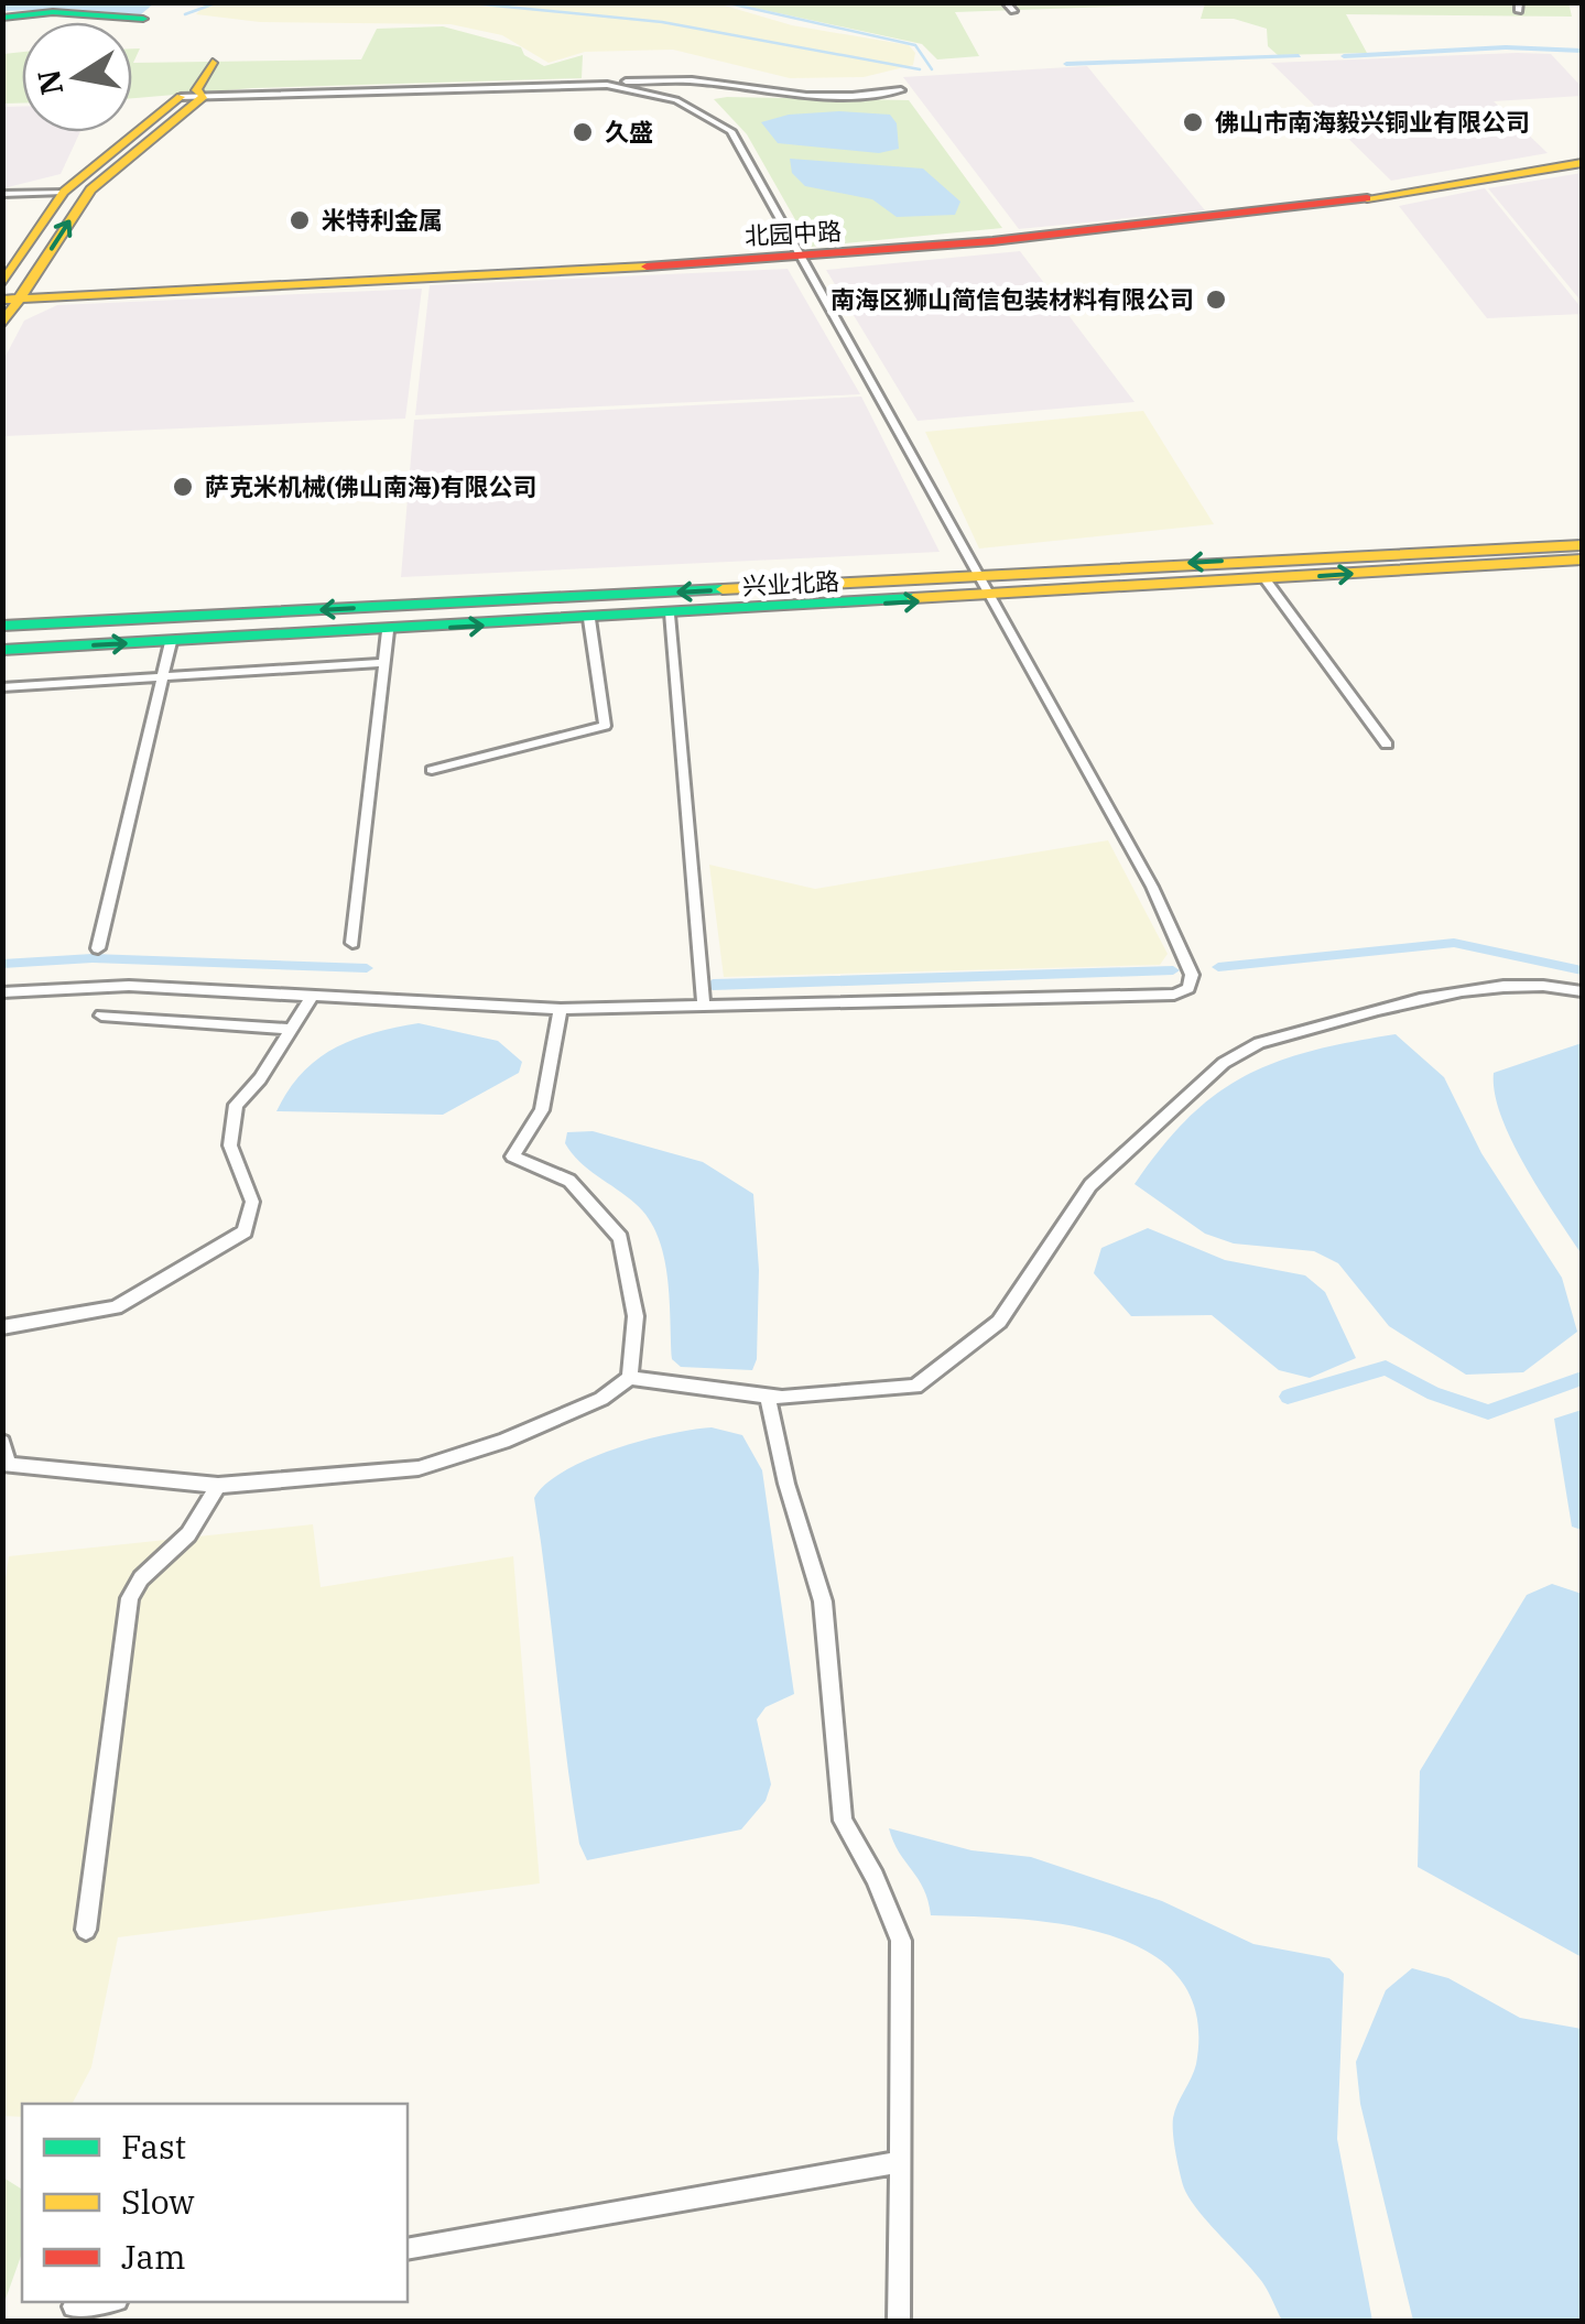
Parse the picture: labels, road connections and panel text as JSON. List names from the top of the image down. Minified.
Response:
{"streets":{"street":["北园中路","兴业北路"]},"places":["佛山市南海毅兴铜业有限公司","久盛","米特利金属","南海区狮山简信包装材料有限公司","萨克米机械(佛山南海)有限公司"],"legend":["Fast","Slow","Jam"],"north":"left"}
